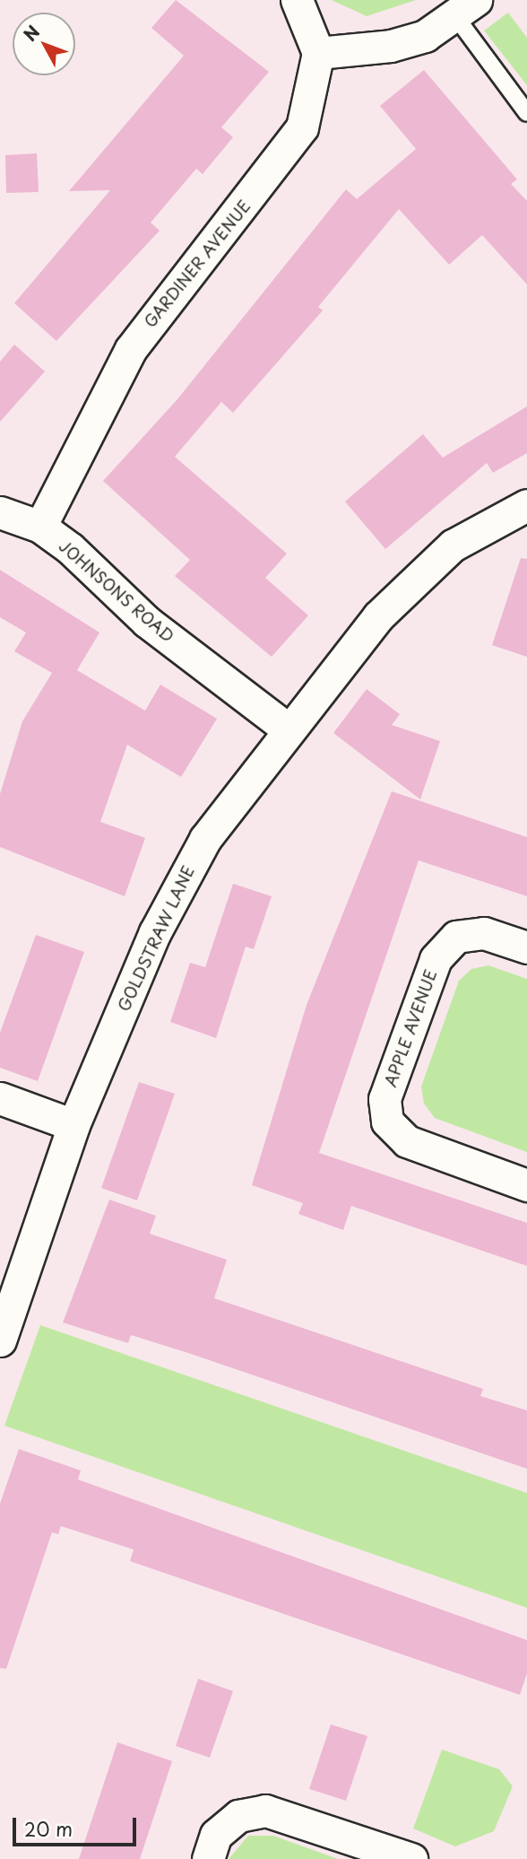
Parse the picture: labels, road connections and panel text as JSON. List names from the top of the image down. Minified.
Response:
{"streets":{"street":["GARDINER AVENUE","JOHNSONS ROAD","GOLDSTRAW LANE","APPLE AVENUE"]},"crossings":[["GARDINER AVENUE","JOHNSONS ROAD"],["JOHNSONS ROAD","GOLDSTRAW LANE"]],"scale_bar":"20 m","north":"top left"}
